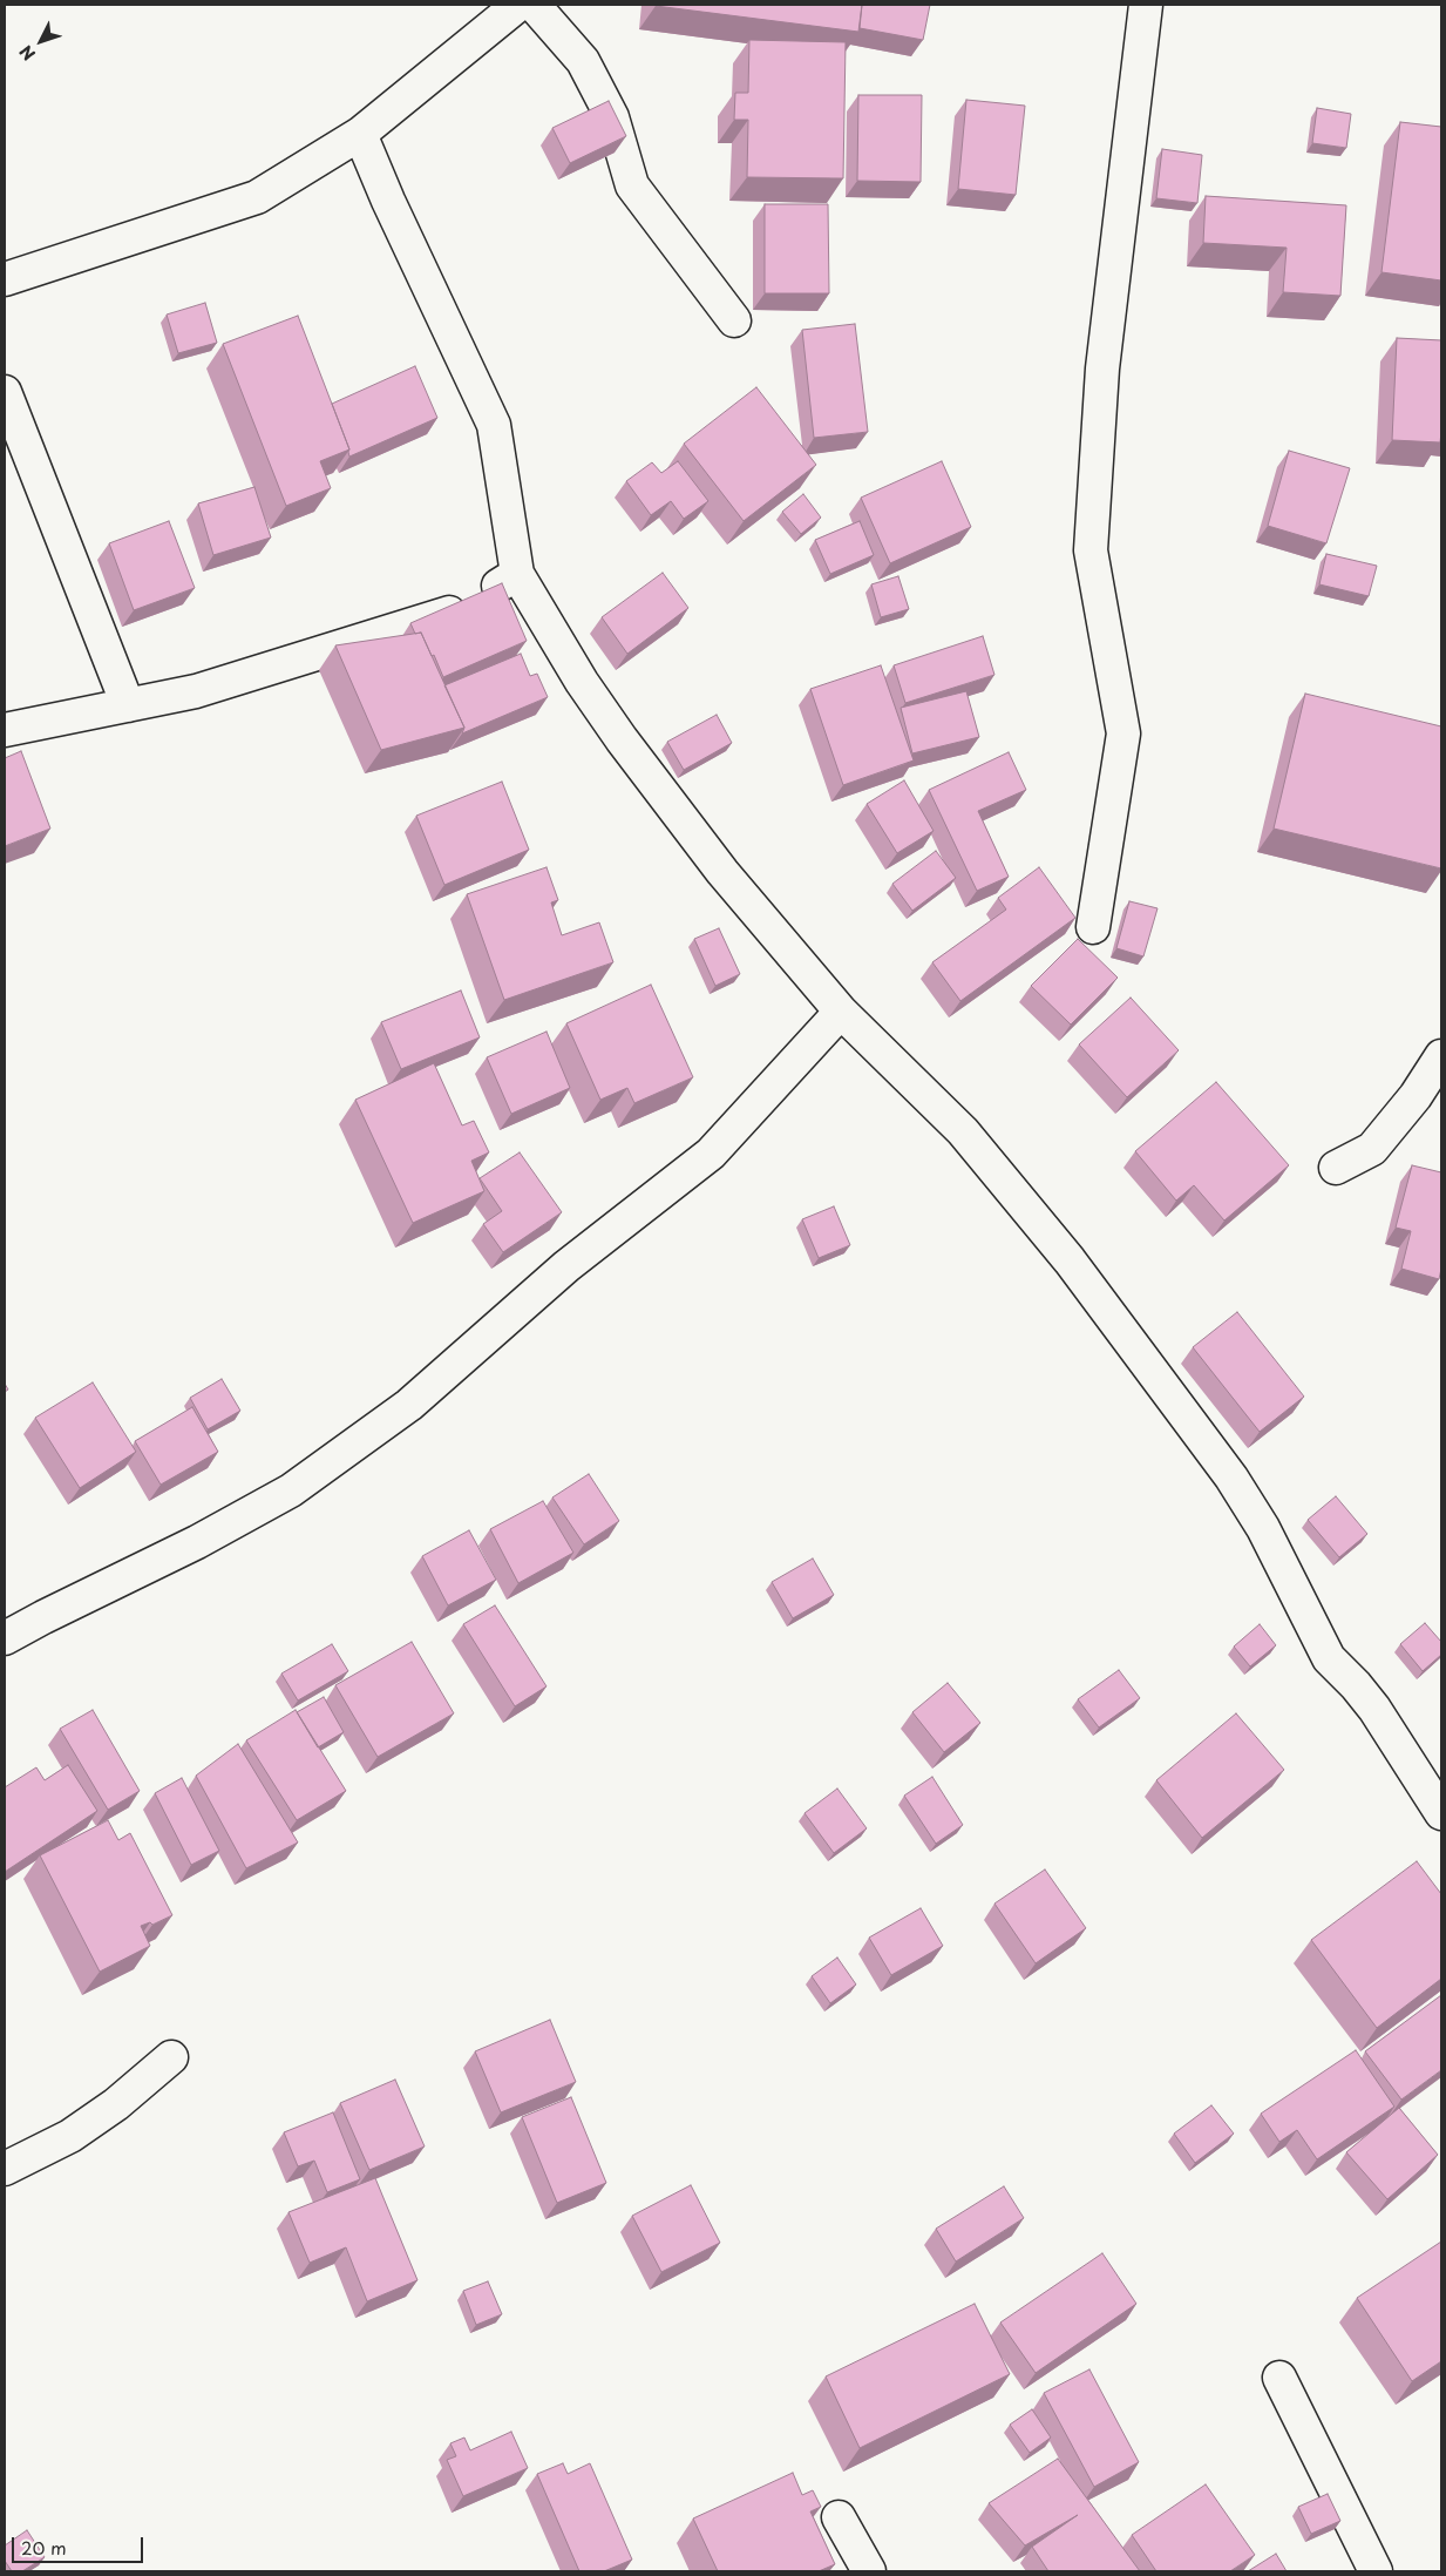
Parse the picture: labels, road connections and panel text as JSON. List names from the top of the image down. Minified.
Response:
{"scale_bar":"20 m","north":"bottom left"}
